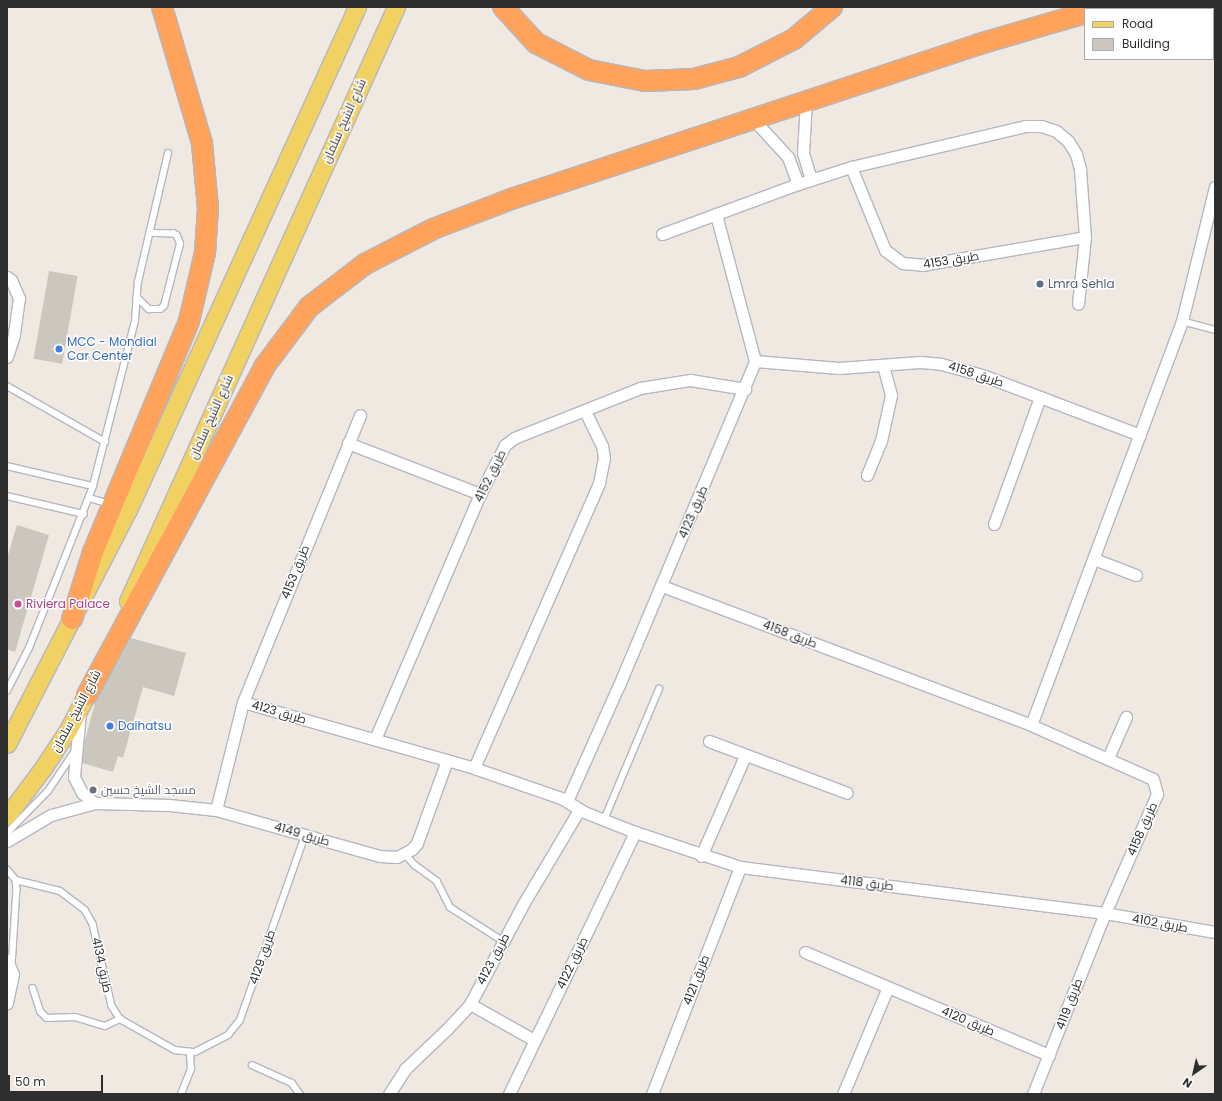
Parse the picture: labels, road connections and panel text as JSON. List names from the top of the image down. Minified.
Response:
{"streets":{"main road":["شارع الشيخ سلمان"],"street":["طريق 4153","طريق 4158","طريق 4152","طريق 4123","طريق 4149","طريق 4118","طريق 4102","طريق 4122","طريق 4121","طريق 4119","طريق 4120"],"lane":["طريق 4129","طريق 4134"]},"crossings":[["طريق 4153","طريق 4123"],["طريق 4153","طريق 4149"],["طريق 4158","طريق 4123"],["طريق 4158","طريق 4118"],["طريق 4158","طريق 4102"],["طريق 4158","طريق 4119"],["طريق 4152","طريق 4123"],["طريق 4123","طريق 4118"],["طريق 4123","طريق 4122"],["طريق 4149","طريق 4129"],["طريق 4118","طريق 4102"],["طريق 4118","طريق 4122"],["طريق 4118","طريق 4121"],["طريق 4118","طريق 4119"],["طريق 4102","طريق 4119"],["طريق 4119","طريق 4120"]],"places":["Lmra Sehla","MCC - Mondial Car Center","Riviera Palace","Daihatsu","مسجد الشيخ حسين"],"legend":["Road","Building"],"scale_bar":"50 m","north":"bottom left"}
